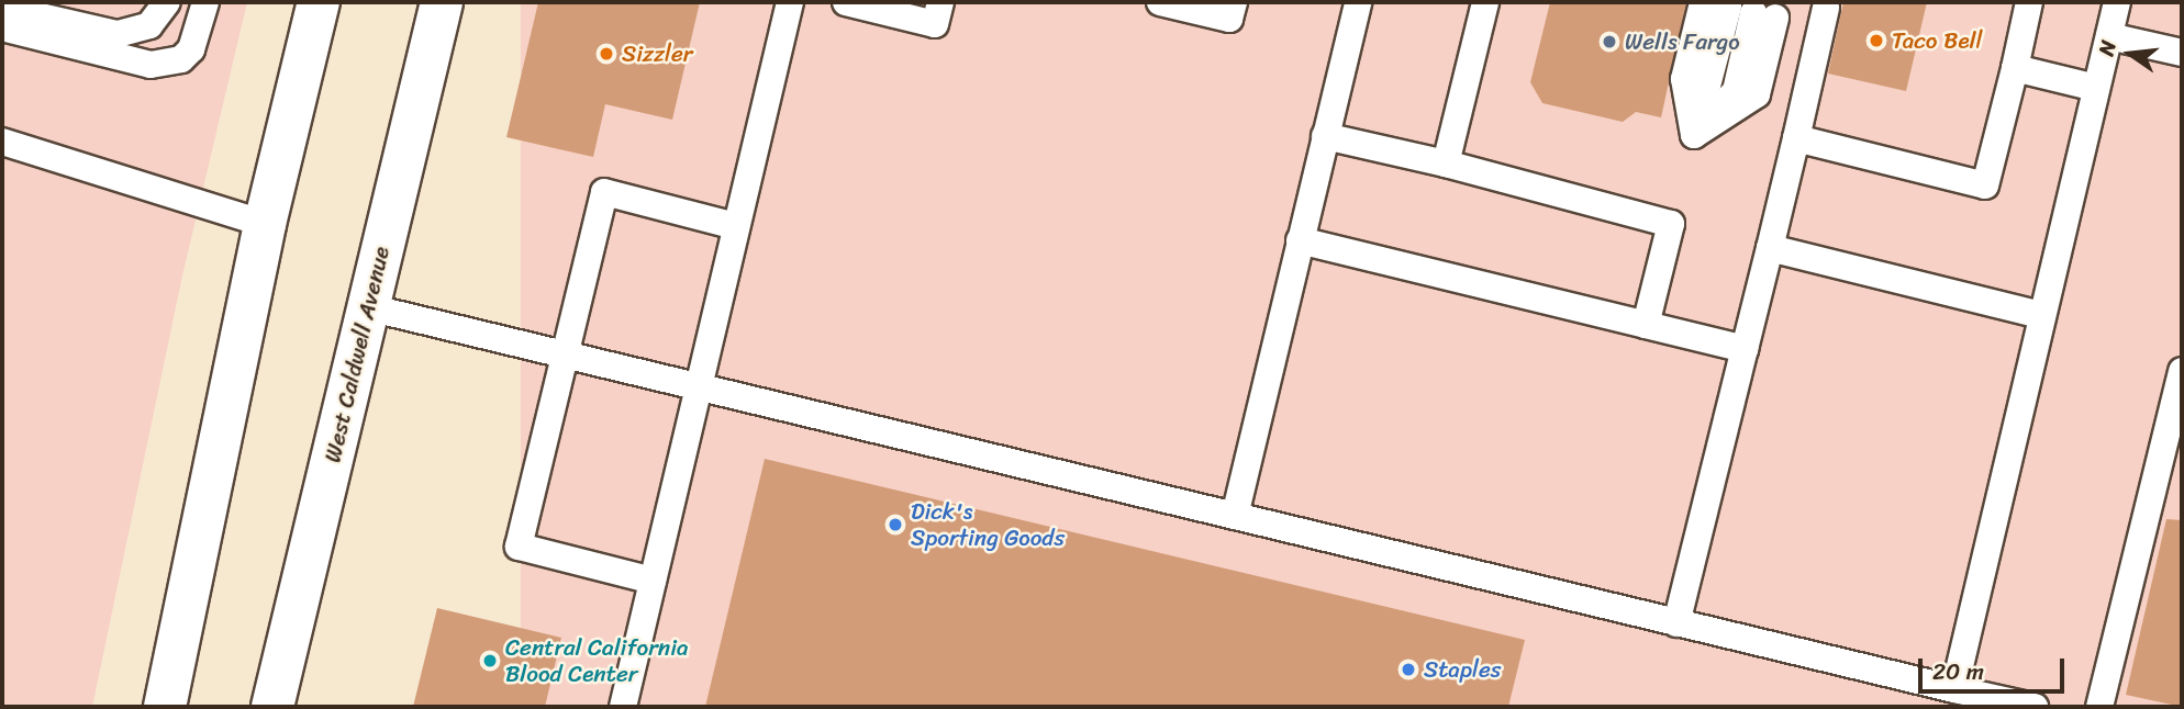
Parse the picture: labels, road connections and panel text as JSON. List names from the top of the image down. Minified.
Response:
{"streets":{"main road":["West Caldwell Avenue"]},"places":["Taco Bell","Wells Fargo","Sizzler","Dick's Sporting Goods","Central California Blood Center","Staples"],"scale_bar":"20 m","north":"left"}
